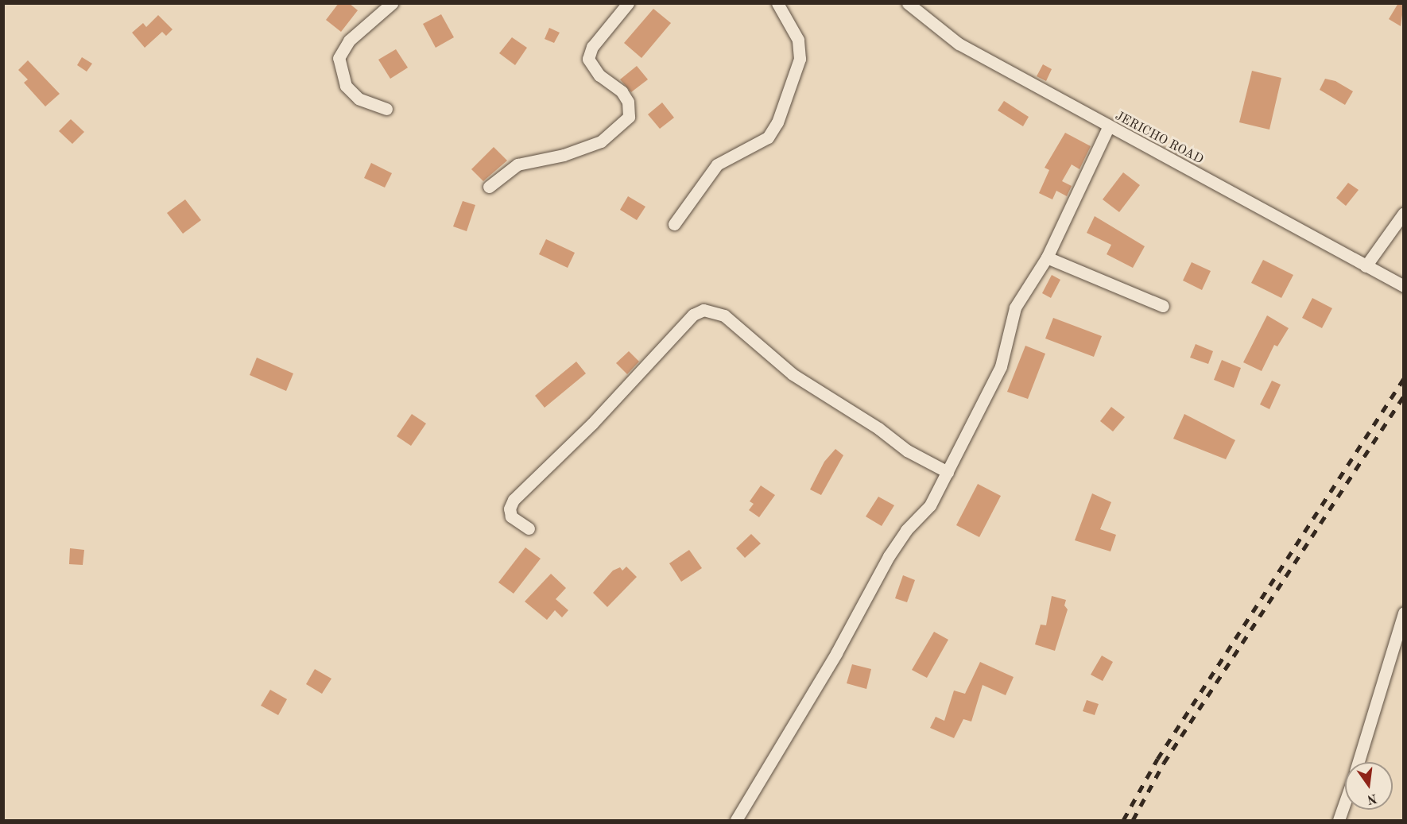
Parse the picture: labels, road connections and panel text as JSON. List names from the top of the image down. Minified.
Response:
{"streets":{"street":["JERICHO ROAD"]},"north":"bottom"}
